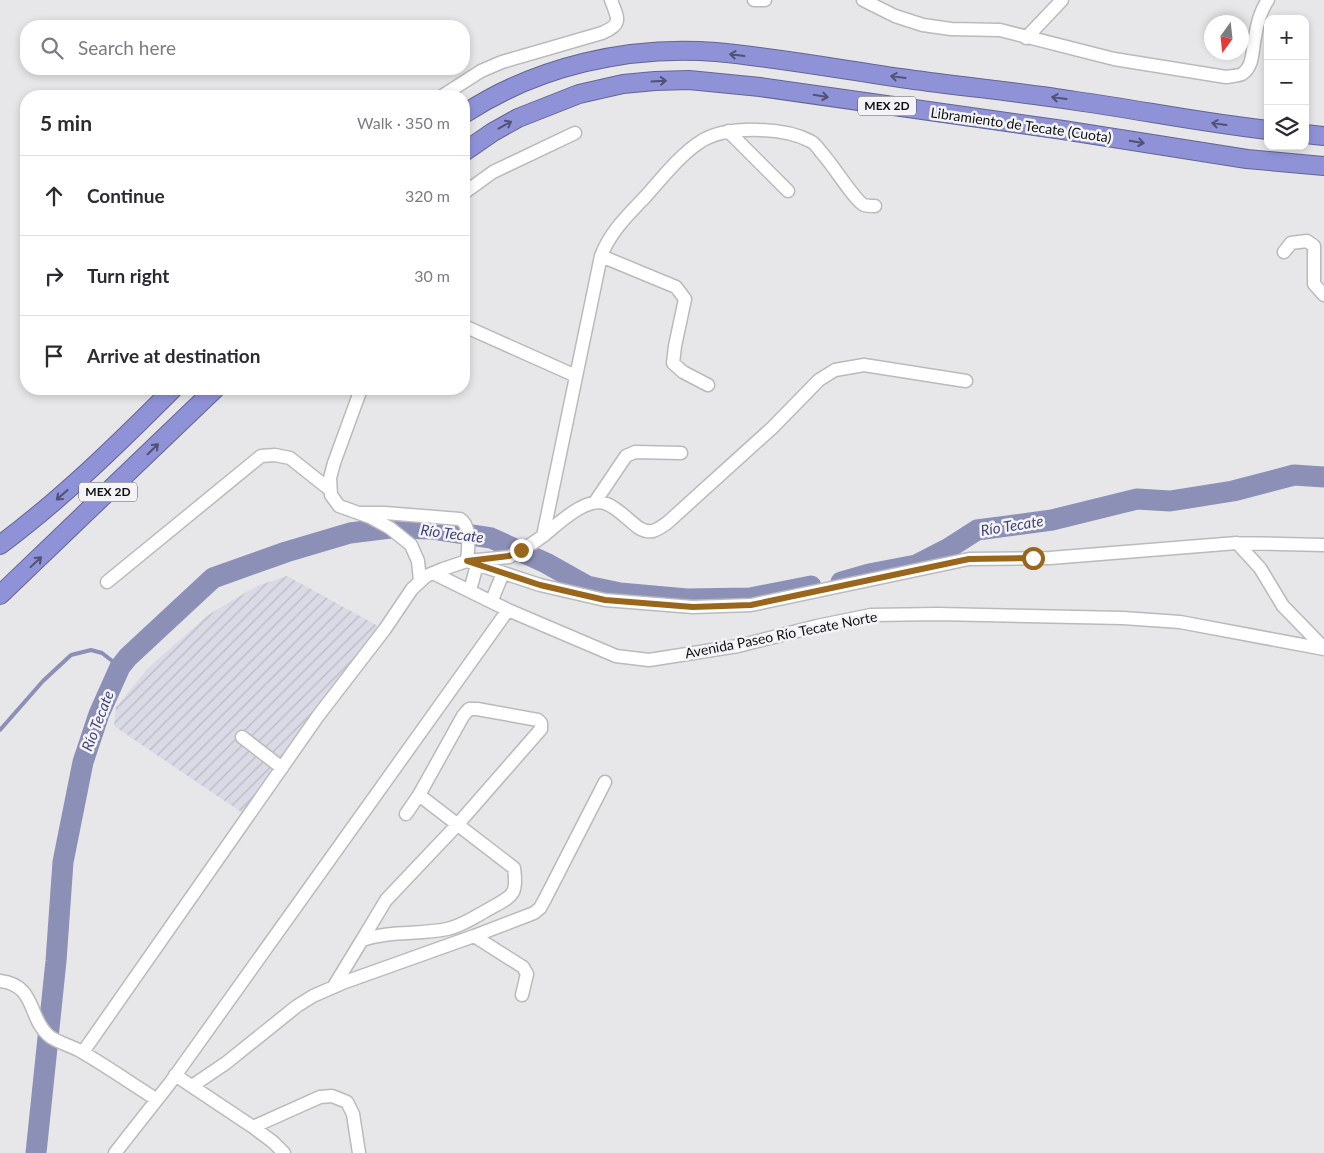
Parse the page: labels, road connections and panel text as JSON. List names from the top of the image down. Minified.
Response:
{"streets":{"highway":["MEX 2D","Libramiento de Tecate (Cuota)"],"street":["Avenida Paseo Río Tecate Norte"]},"water":["Río Tecate"],"north":"bottom","page":{"map_buttons":["+","−"],"search":"Search here","heading":["5 min","Walk · 350 m"],"list":[["Continue","320 m"],["Turn right","30 m"],"Arrive at destination"]}}
